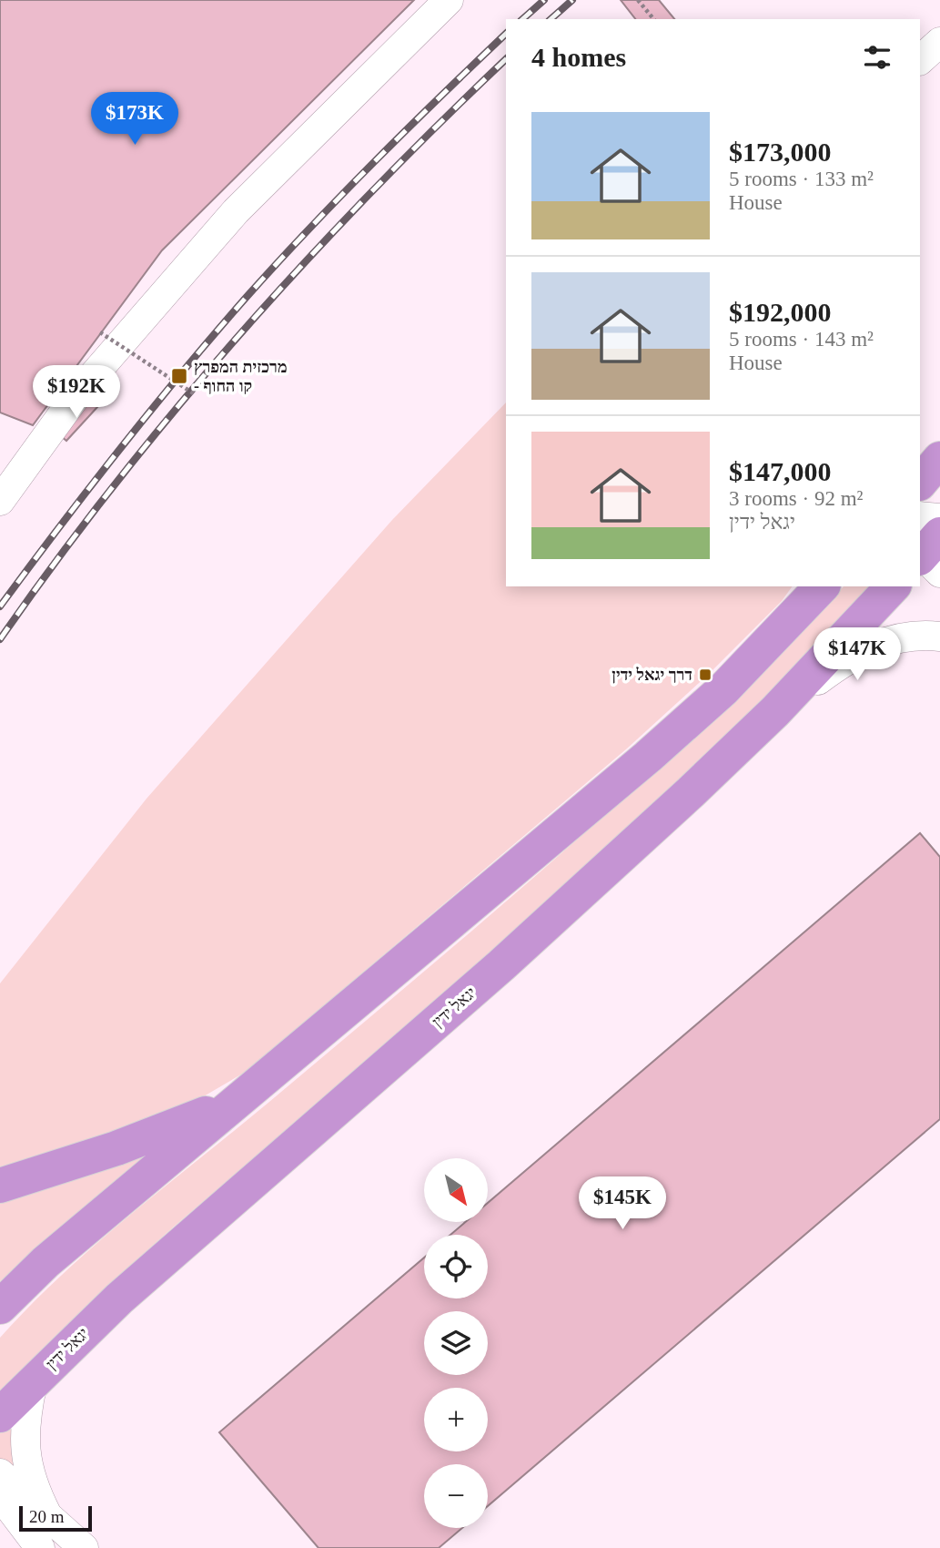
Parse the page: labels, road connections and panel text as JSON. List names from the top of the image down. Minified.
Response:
{"streets":{"highway":["יגאל ידין"]},"places":{"transit":["מרכזית המפרץ - קו החוף","דרך יגאל ידין"]},"scale_bar":"20 m","north":"bottom right","page":{"heading":"4 homes","price":["$173K","$192K","$147K","$145K"],"list":[{"name":"$173,000","note":"5 rooms · 133 m² · House"},{"name":"$192,000","note":"5 rooms · 143 m² · House"},{"name":"$147,000","note":"3 rooms · 92 m² · יגאל ידין"}],"map_buttons":["+","−"],"scale":"20 m"}}
